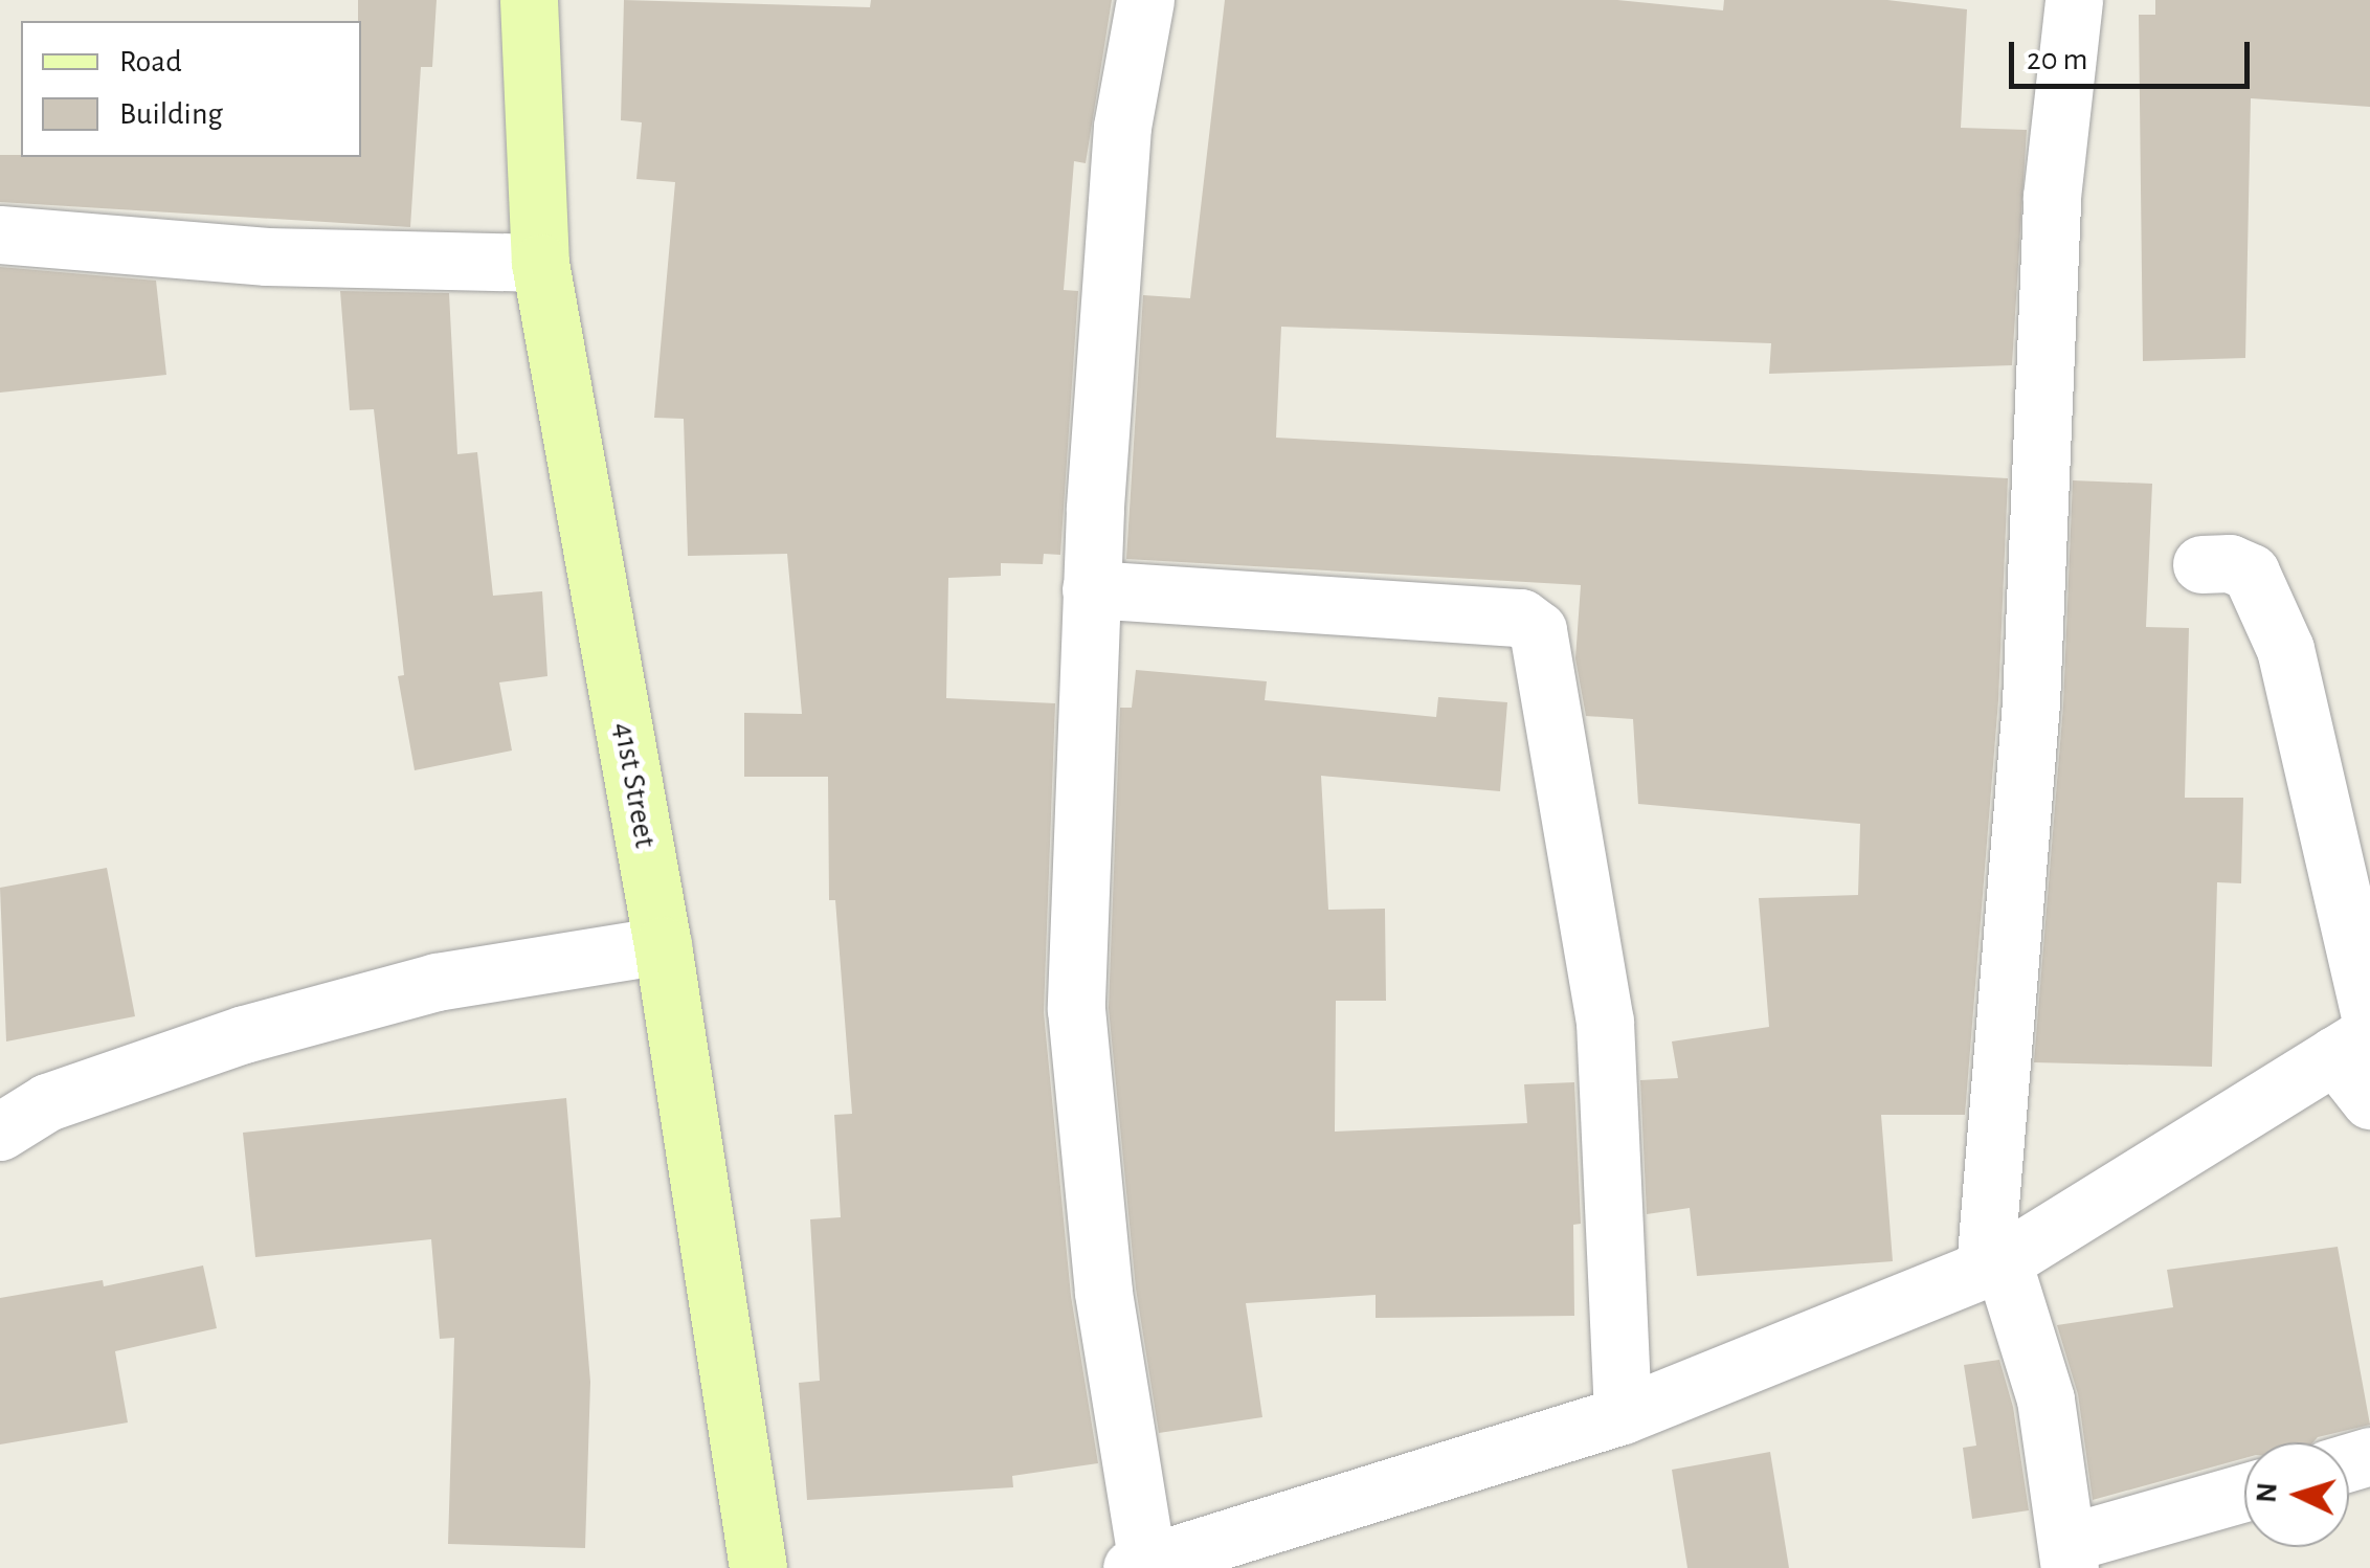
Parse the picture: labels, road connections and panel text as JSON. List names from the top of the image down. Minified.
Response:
{"streets":{"main road":["41st Street"]},"legend":["Road","Building"],"scale_bar":"20 m","north":"left"}
